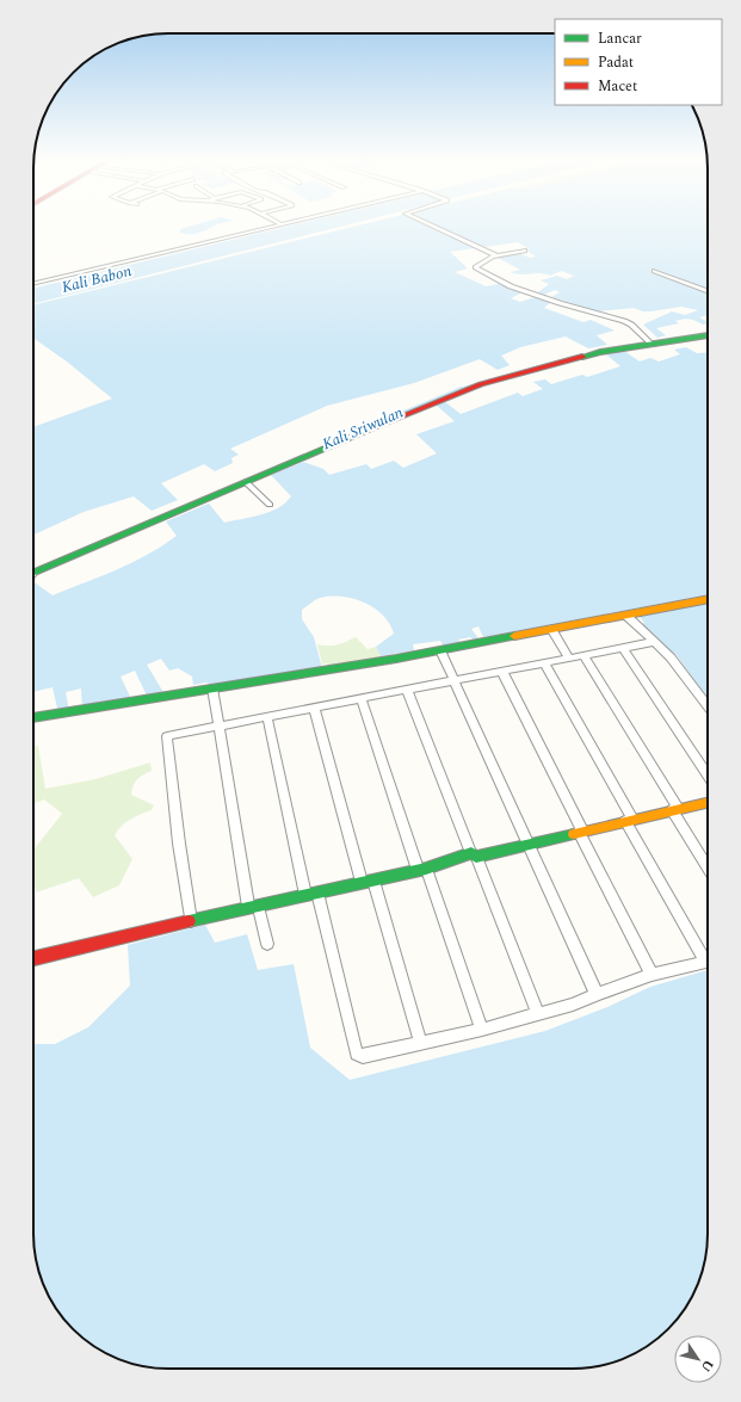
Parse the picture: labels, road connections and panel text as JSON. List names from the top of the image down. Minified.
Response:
{"water":["Kali Babon","Kali Sriwulan"],"legend":["Lancar","Padat","Macet"],"north":"bottom right"}
